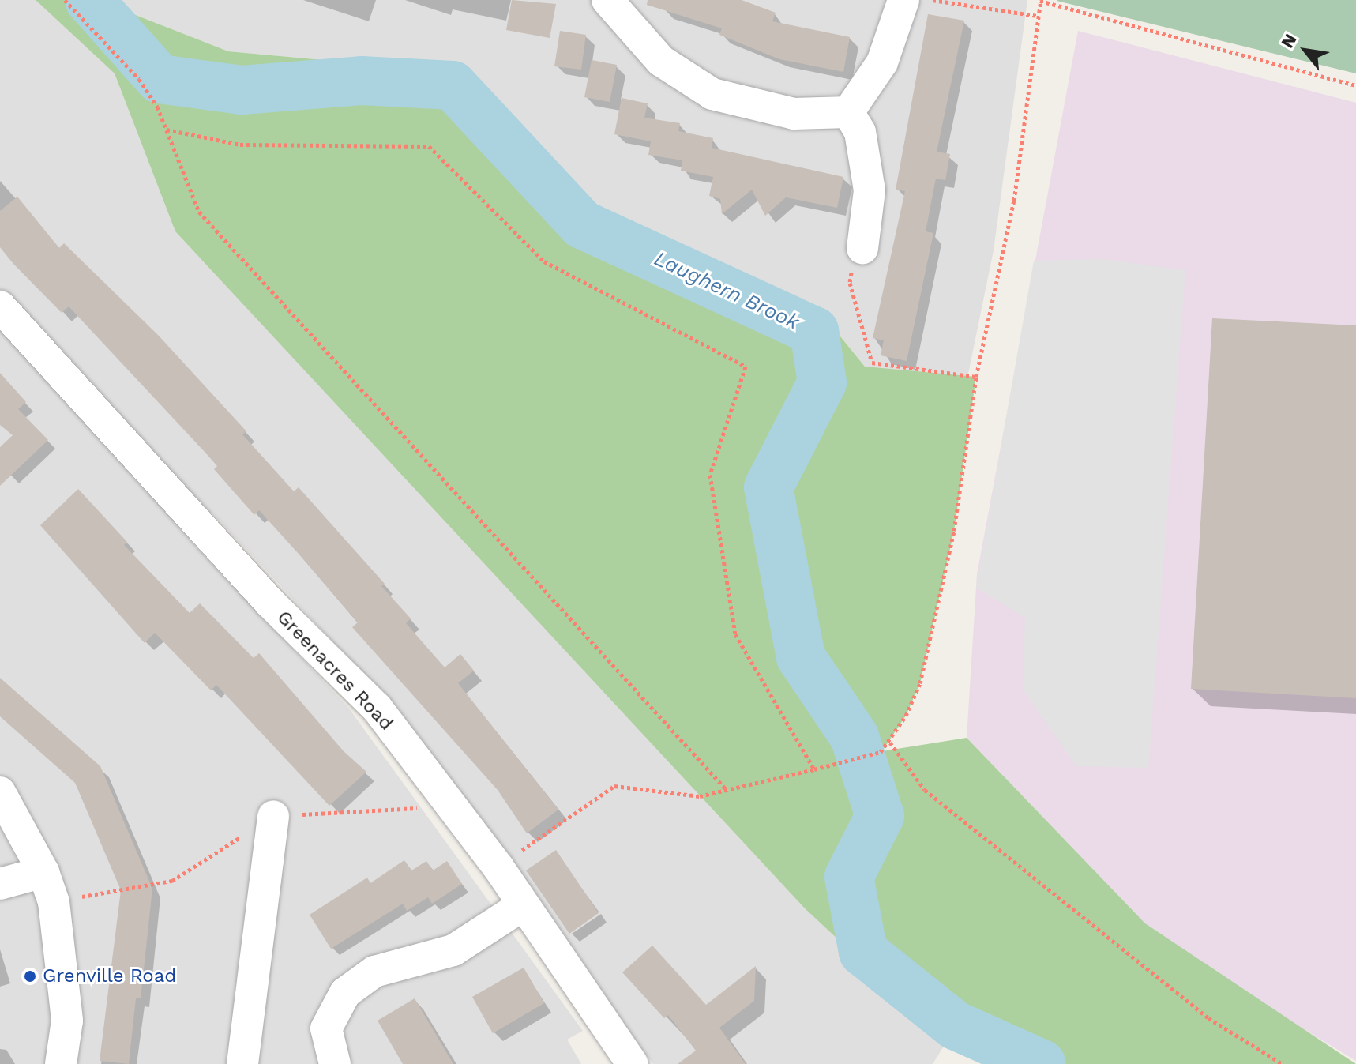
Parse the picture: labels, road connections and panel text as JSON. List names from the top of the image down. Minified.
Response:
{"streets":{"street":["Greenacres Road"]},"water":["Laughern Brook"],"places":["Grenville Road"],"north":"top left"}
